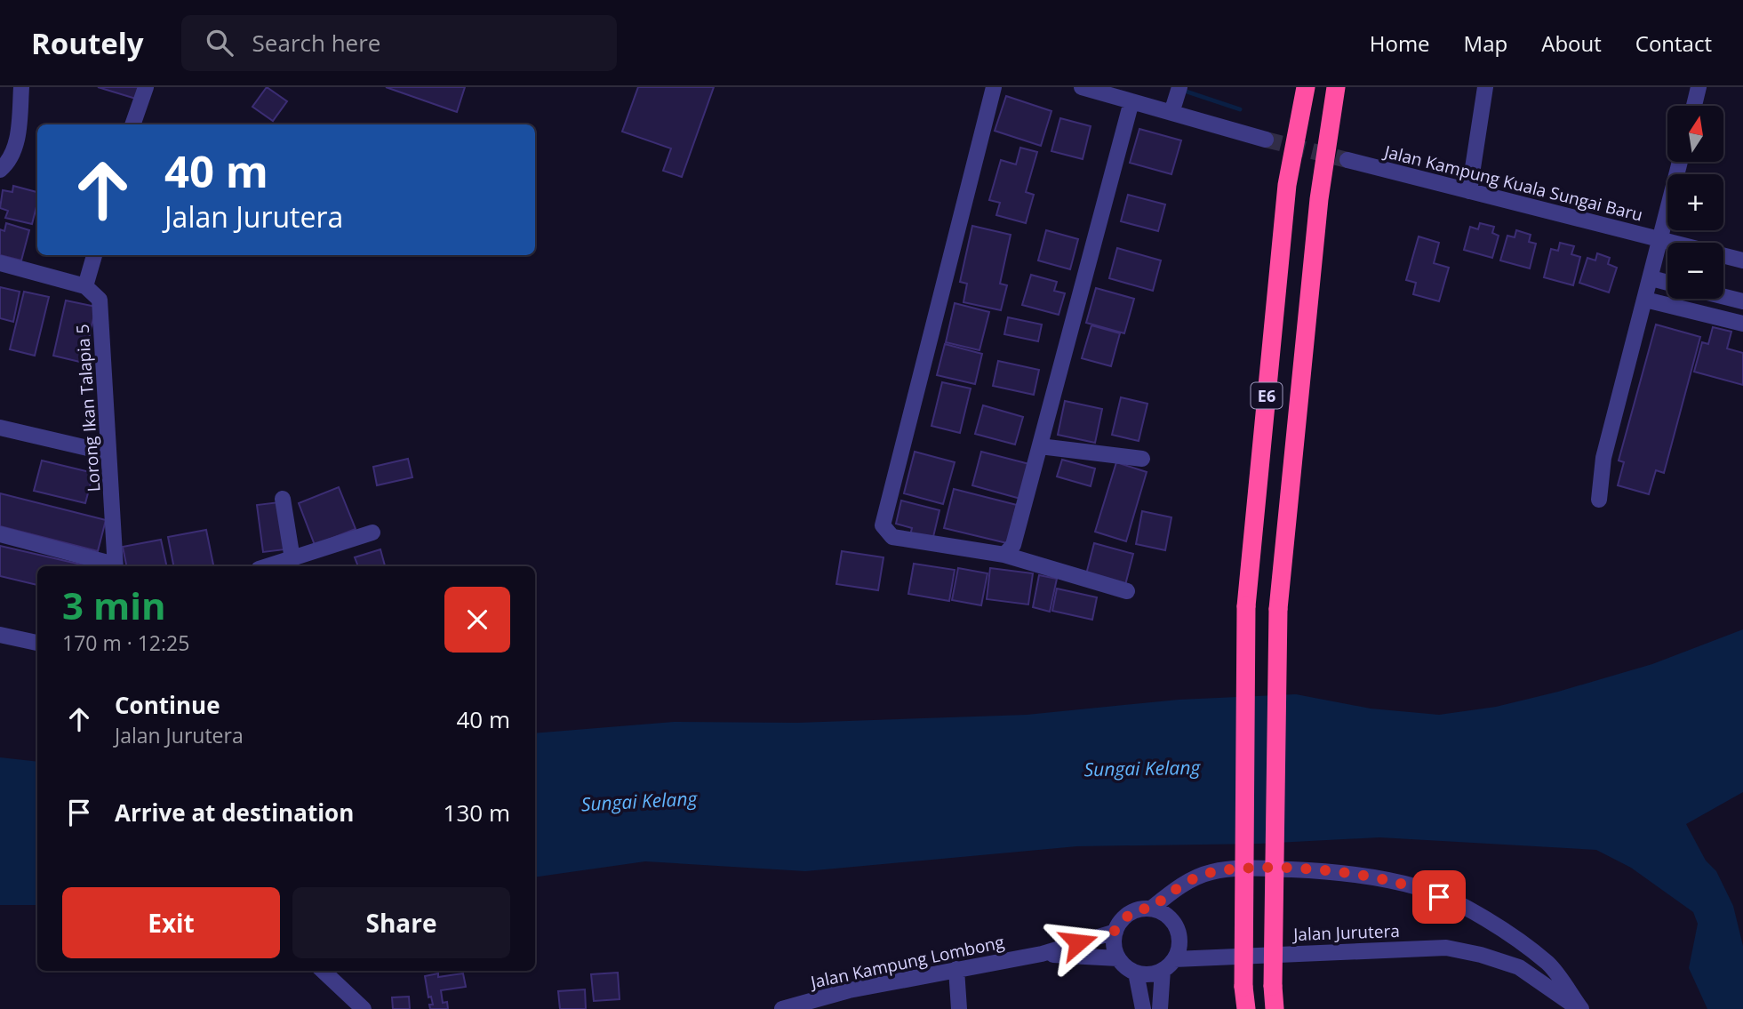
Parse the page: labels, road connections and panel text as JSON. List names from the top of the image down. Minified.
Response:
{"streets":{"highway":["E6"],"street":["Jalan Kampung Kuala Sungai Baru","Lorong Ikan Talapia 5","Jalan Jurutera","Jalan Kampung Lombong"]},"water":["Sungai Kelang"],"north":"top","page":{"header":"Routely","search":"Search here","nav":["Home","Map","About","Contact"],"map_buttons":["+","−"],"turn":["40 m","Jalan Jurutera"],"heading":["3 min","170 m · 12:25"],"list":[{"name":"Continue","note":"Jalan Jurutera","value":"40 m"},{"name":"Arrive at destination","value":"130 m"}],"buttons":["Exit","Share"]}}
